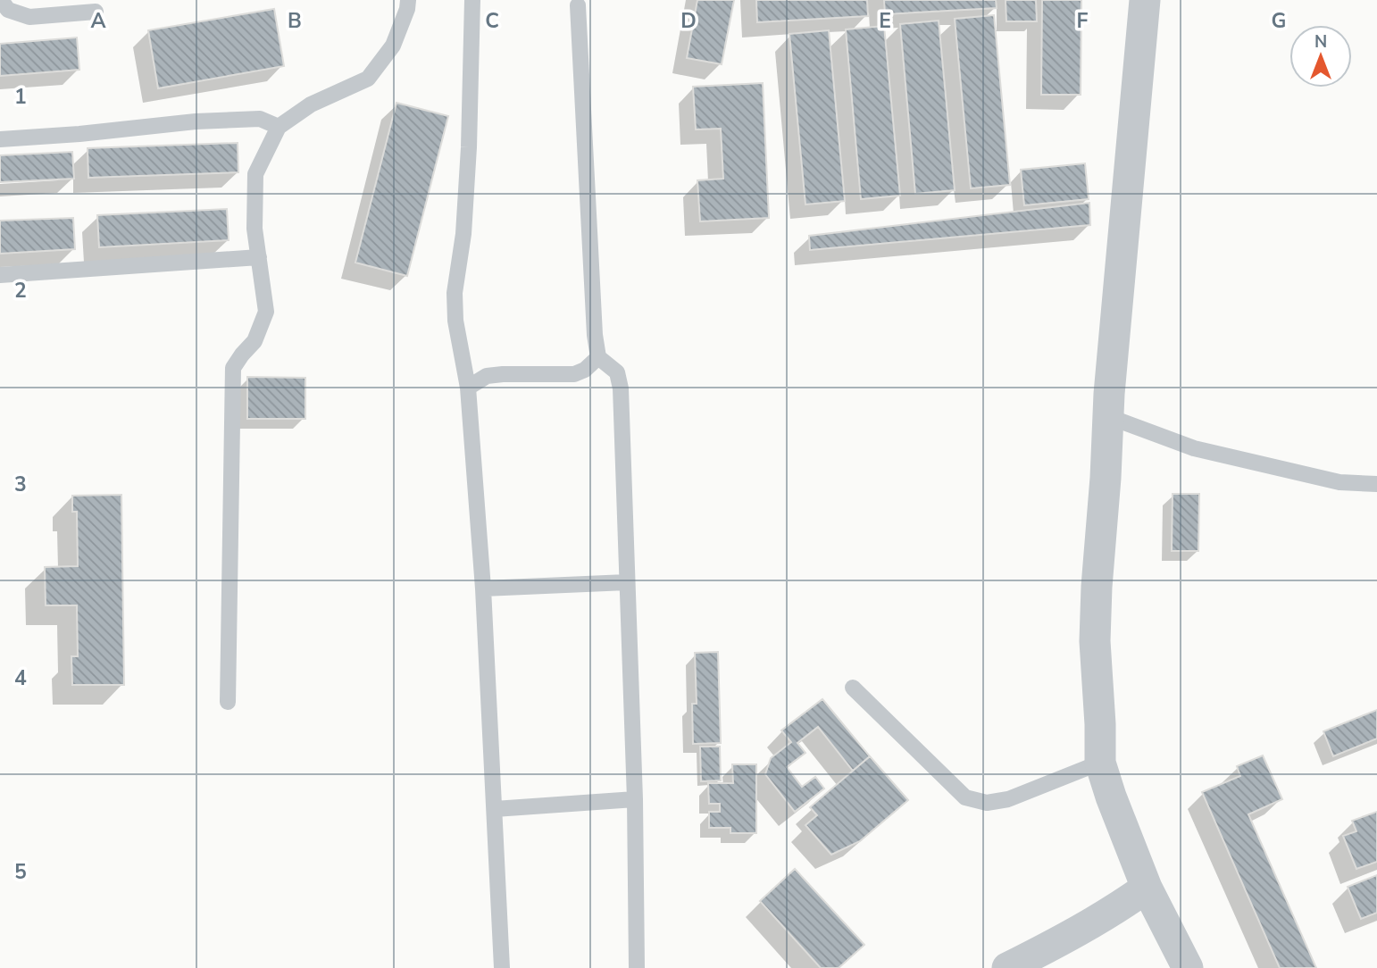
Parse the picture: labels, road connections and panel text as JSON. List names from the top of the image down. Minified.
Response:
{"north":"top","grid":{"columns":["A","B","C","D","E","F","G"],"rows":["1","2","3","4","5"]}}
